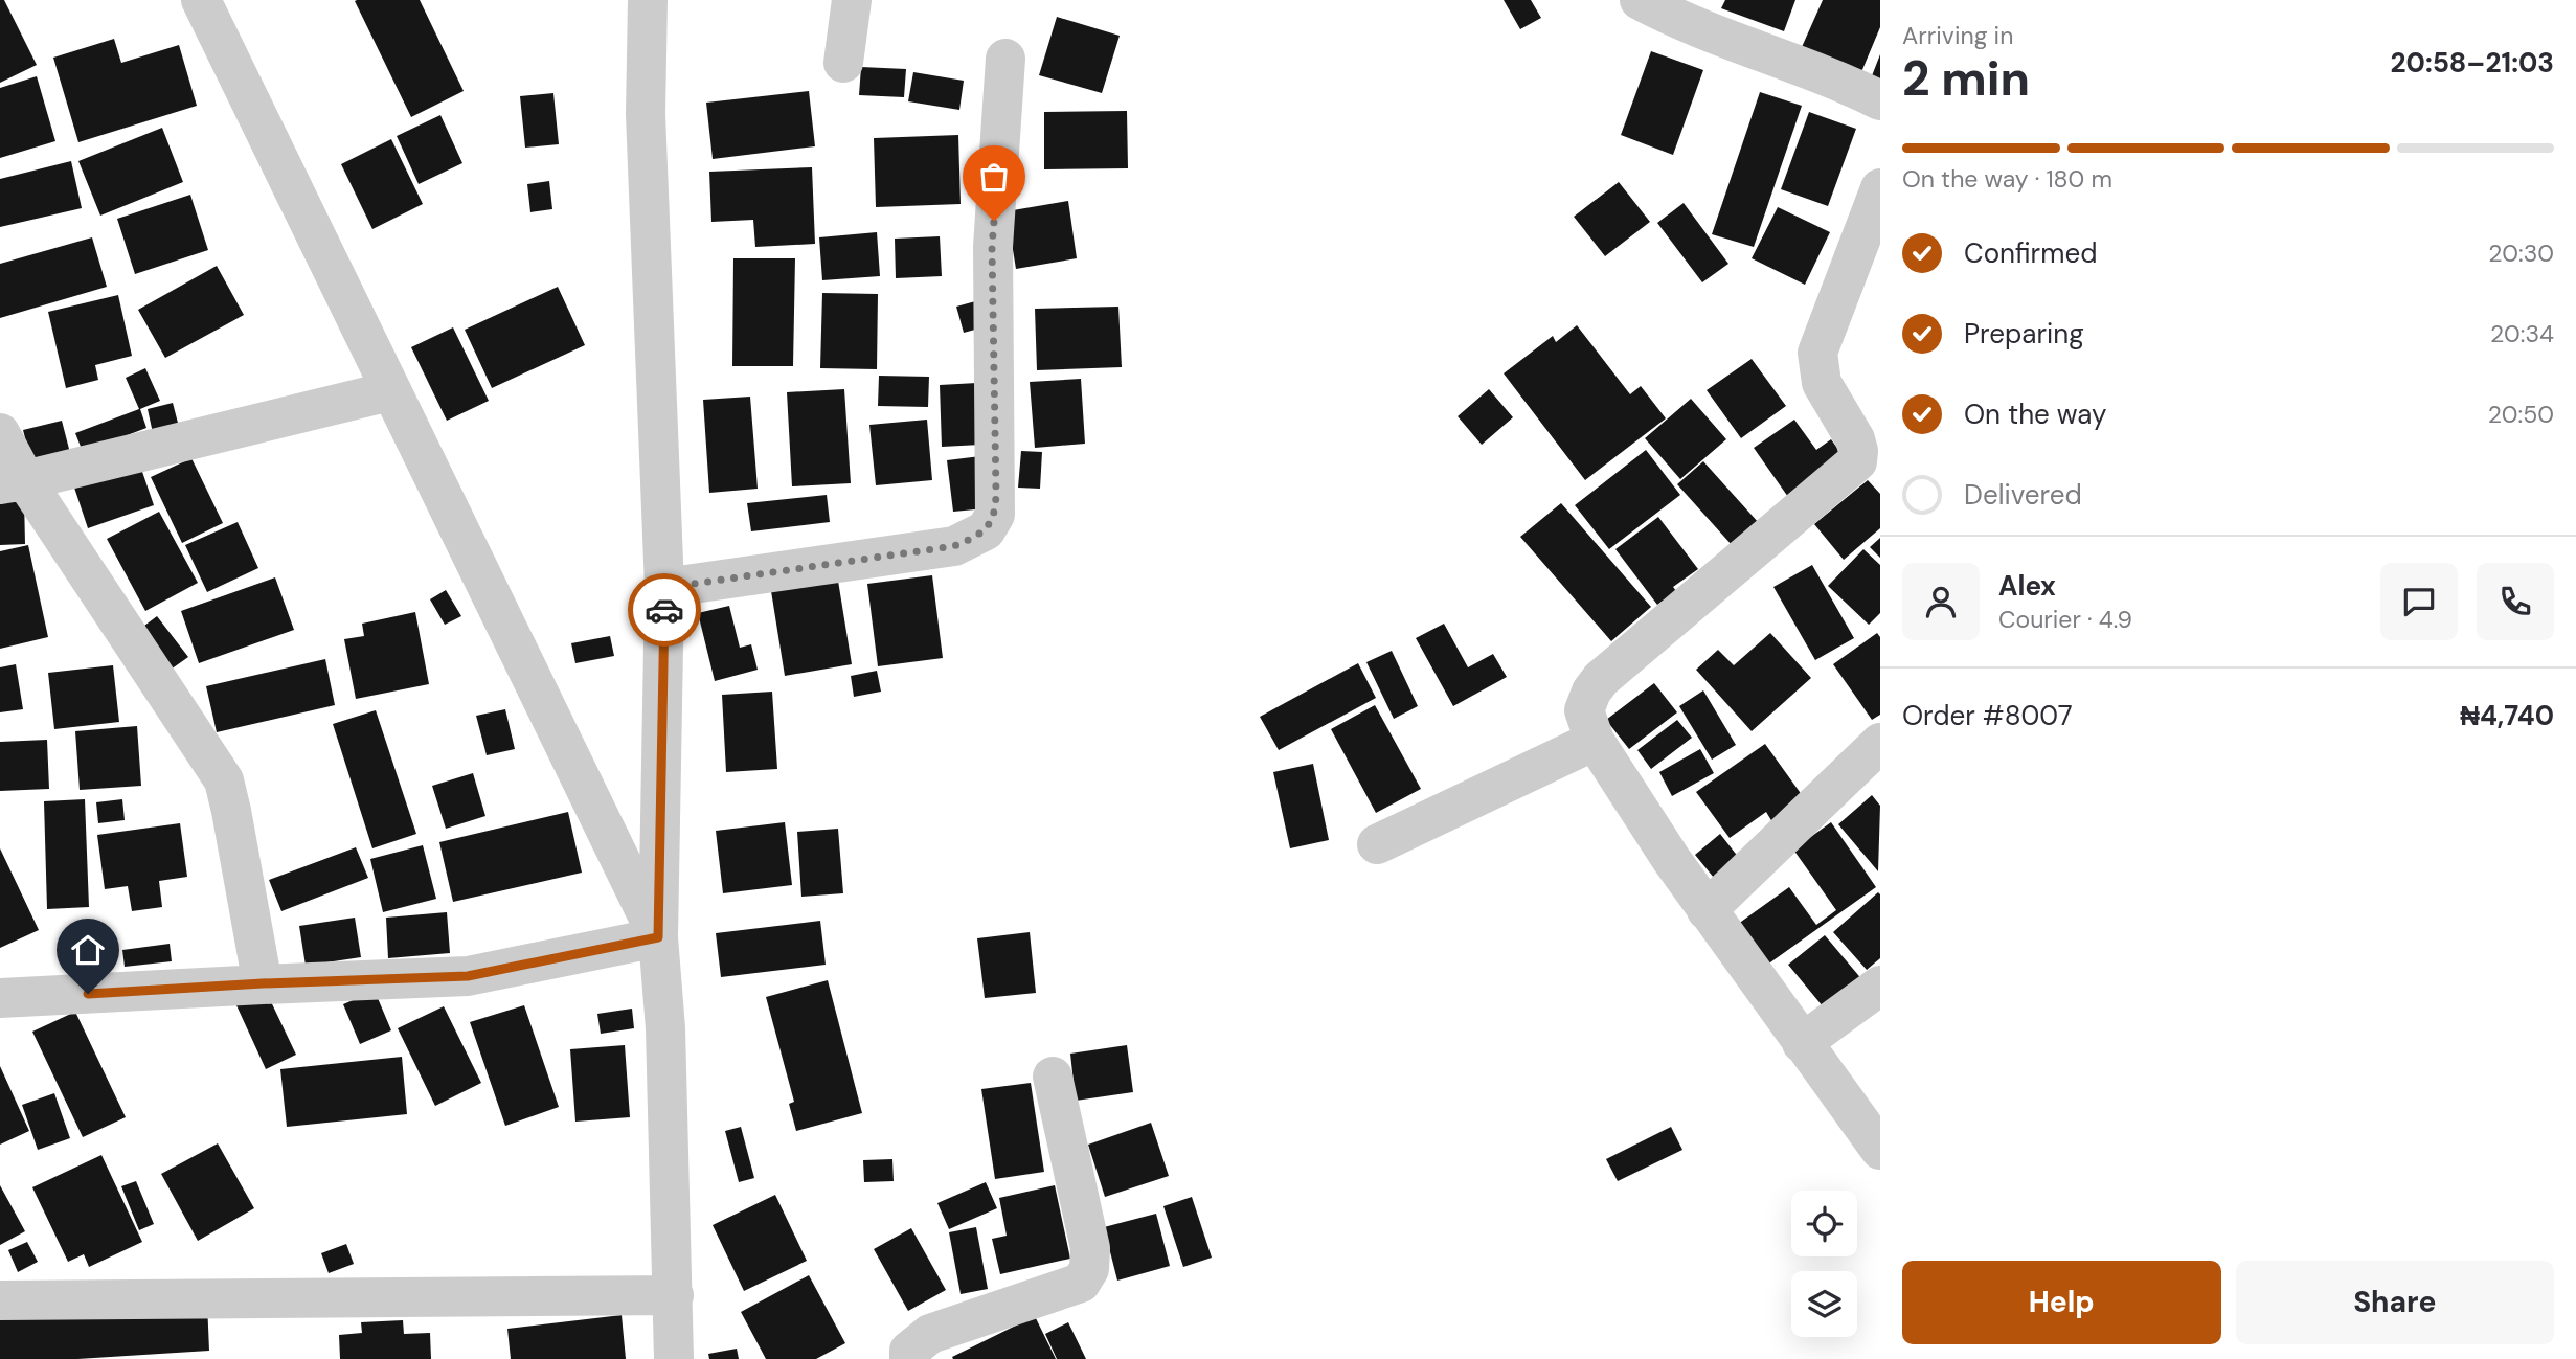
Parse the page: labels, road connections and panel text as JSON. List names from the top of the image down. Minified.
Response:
{"page":{"heading":["2 min","Arriving in","20:58–21:03"],"panel":["Alex","Courier · 4.9","Order #8007","₦4,740"],"bar":"On the way · 180 m","list":[["Confirmed","20:30"],["Preparing","20:34"],["On the way","20:50"],"Delivered"],"buttons":["Help","Share"]}}
